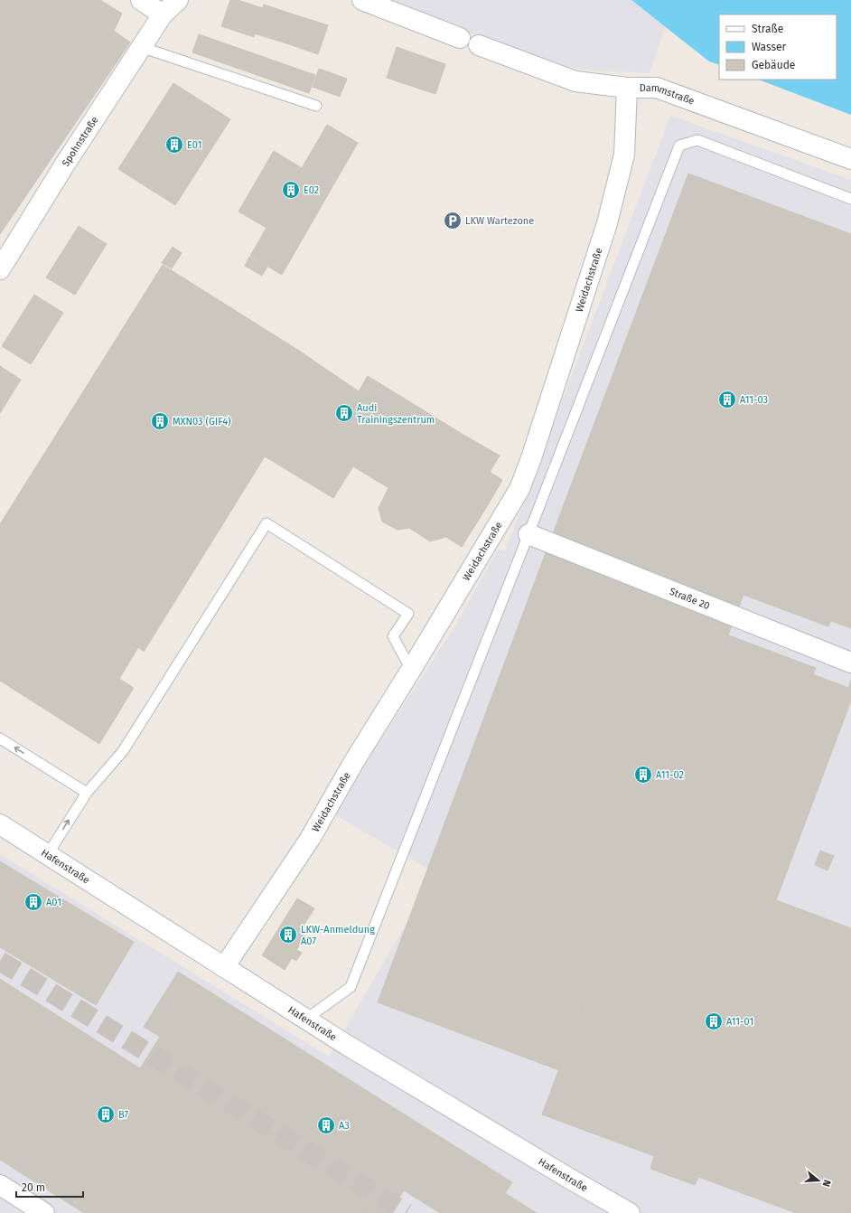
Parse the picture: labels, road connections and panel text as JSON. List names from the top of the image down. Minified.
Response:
{"streets":{"street":["Dammstraße","Spohnstraße","Weidachstraße","Straße 20","Hafenstraße"]},"crossings":[["Dammstraße","Weidachstraße"],["Weidachstraße","Hafenstraße"]],"places":{"building":["E01","E02","A11-03","Audi Trainingszentrum","MXN03 (GIF4)","A11-02","A01","LKW-Anmeldung A07","A11-01","B7","A3"],"parking":["LKW Wartezone"]},"legend":["Straße","Wasser","Gebäude"],"scale_bar":"20 m","north":"right"}
